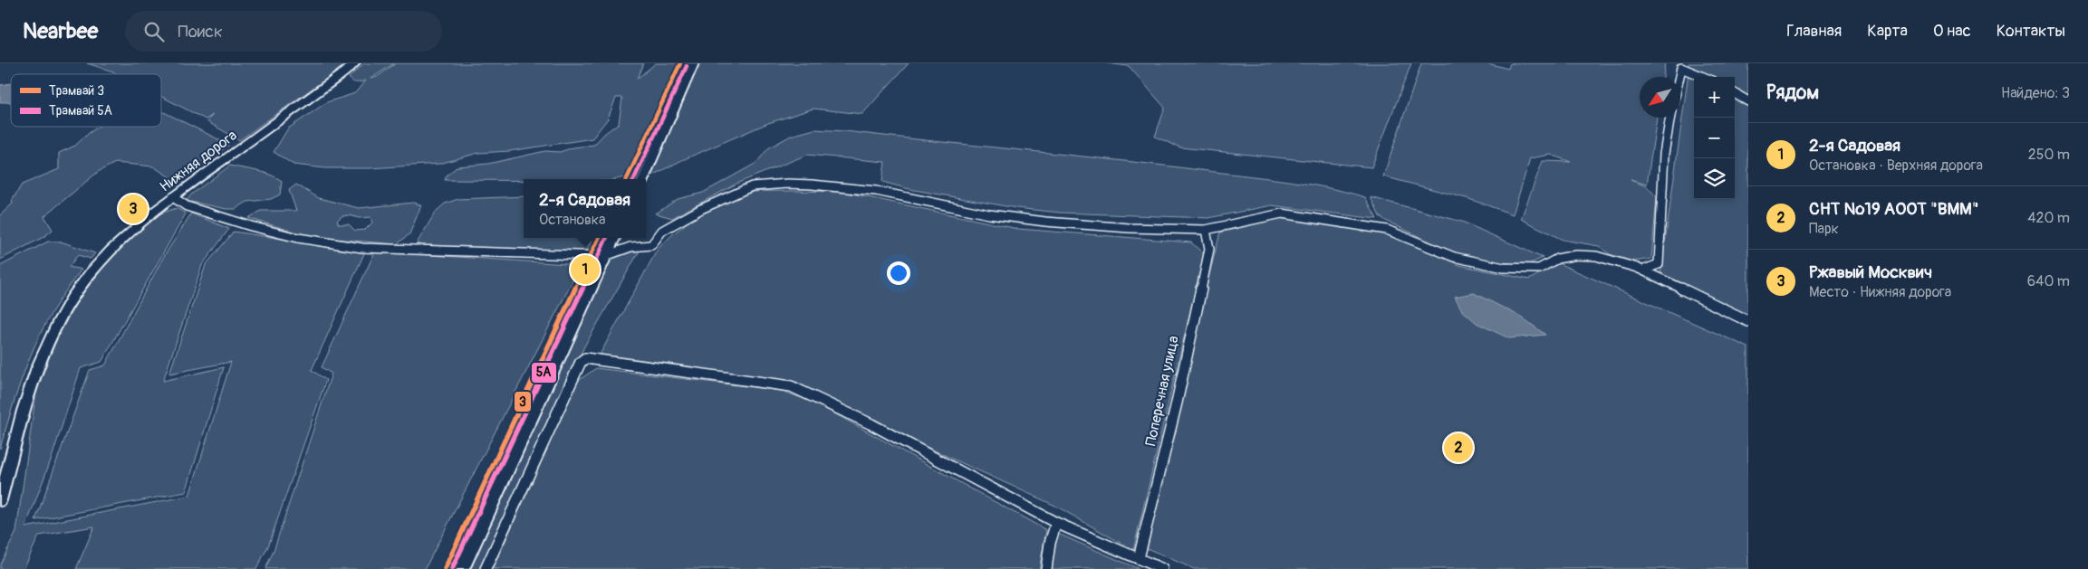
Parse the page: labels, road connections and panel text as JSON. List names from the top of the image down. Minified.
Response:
{"streets":{"main road":["Нижняя дорога"],"street":["Поперечная улица"]},"lines":["tram line 3","tram line 5А"],"legend":["Трамвай 3","Трамвай 5А"],"north":"bottom left","page":{"header":"Nearbee","search":"Поиск","nav":["Главная","Карта","О нас","Контакты"],"heading":["Рядом","Найдено: 3"],"map_buttons":["+","−"],"list":[{"mark":"1","name":"2-я Садовая","note":"Остановка · Верхняя дорога","value":"250 m"},{"mark":"2","name":"СНТ №19 АООТ \"ВММ\"","note":"Парк","value":"420 m"},{"mark":"3","name":"Ржавый Москвич","note":"Место · Нижняя дорога","value":"640 m"}],"popup":["2-я Садовая","Остановка"],"pins":["3","1","2"]}}
